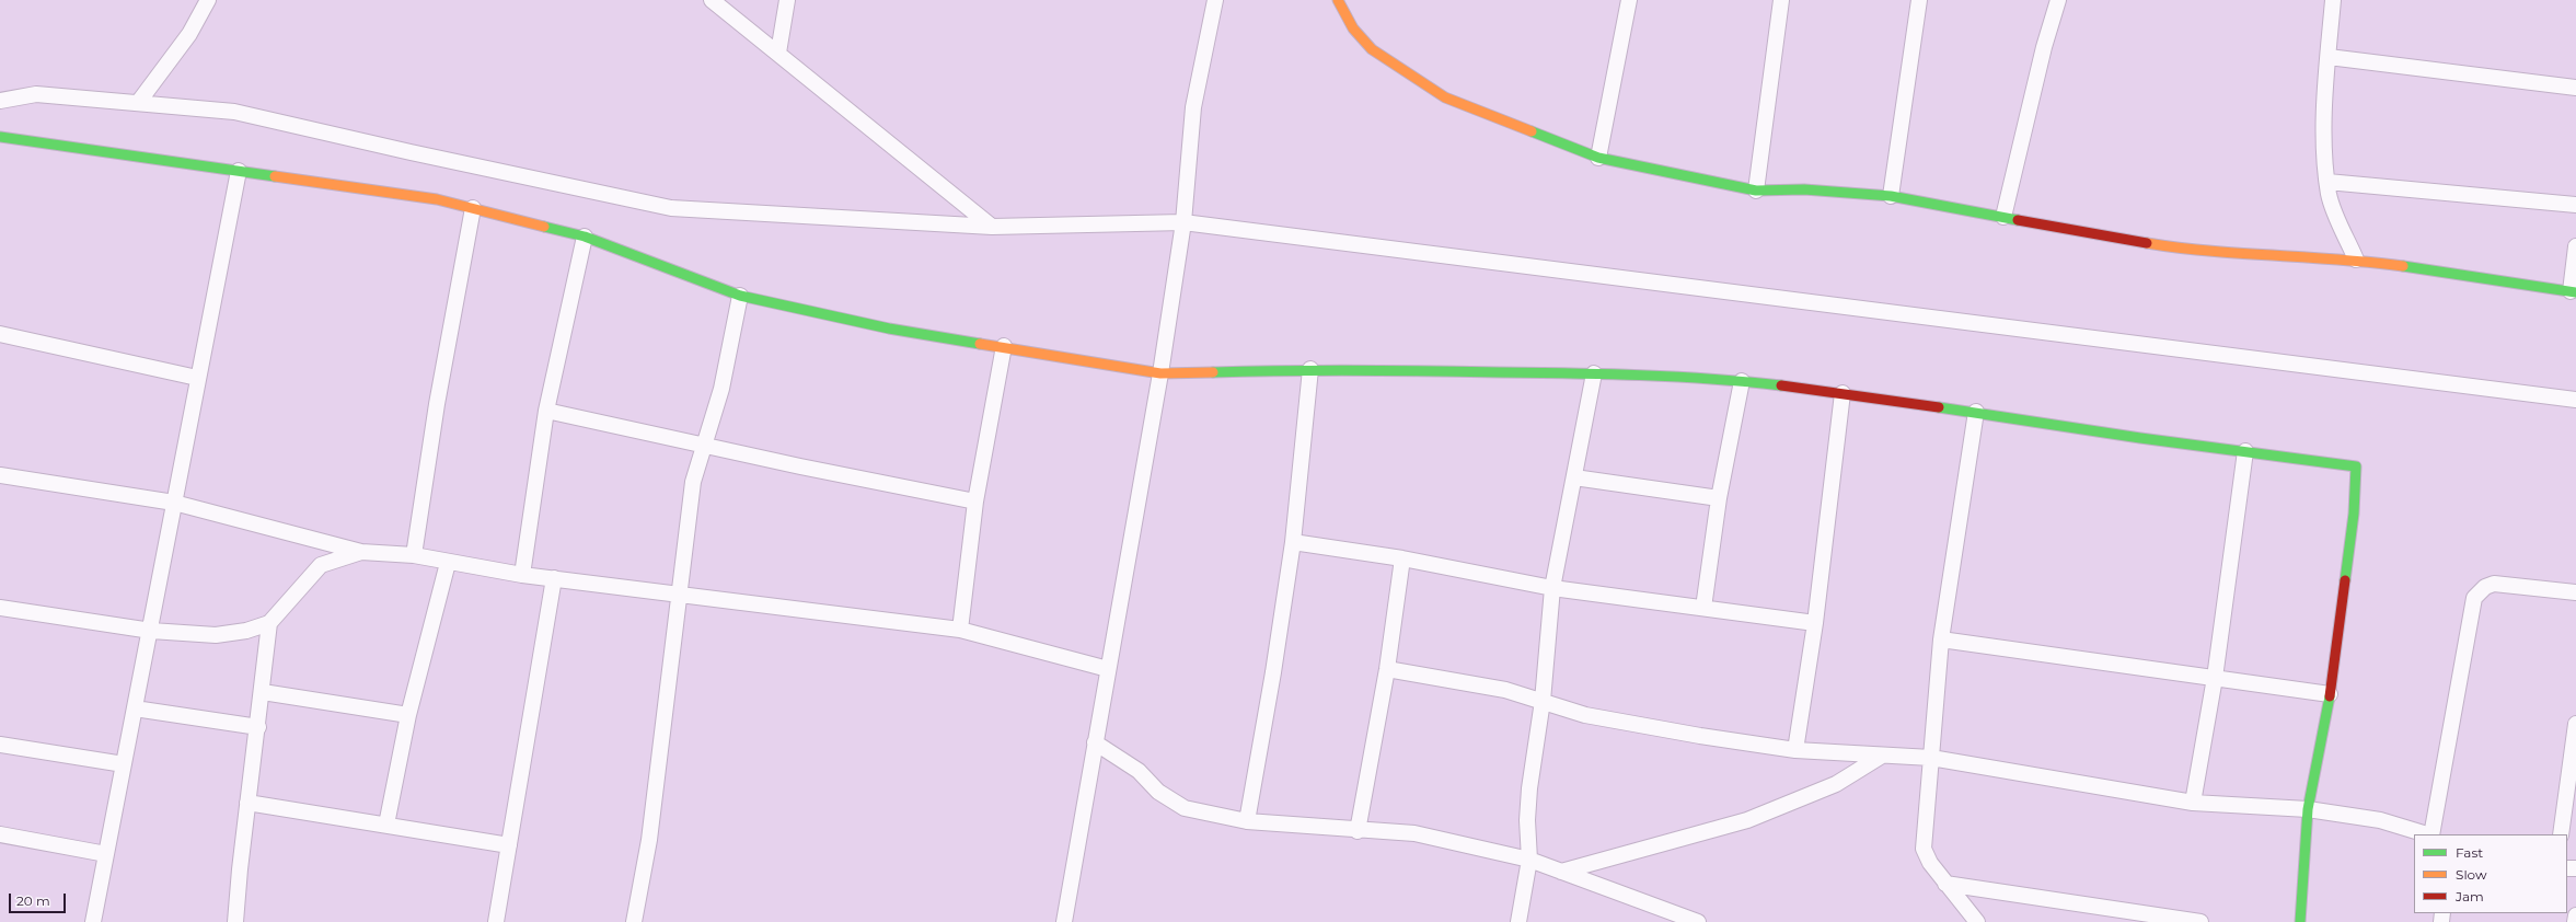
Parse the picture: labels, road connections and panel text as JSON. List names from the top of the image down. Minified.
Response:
{"legend":["Fast","Slow","Jam"],"scale_bar":"20 m"}
